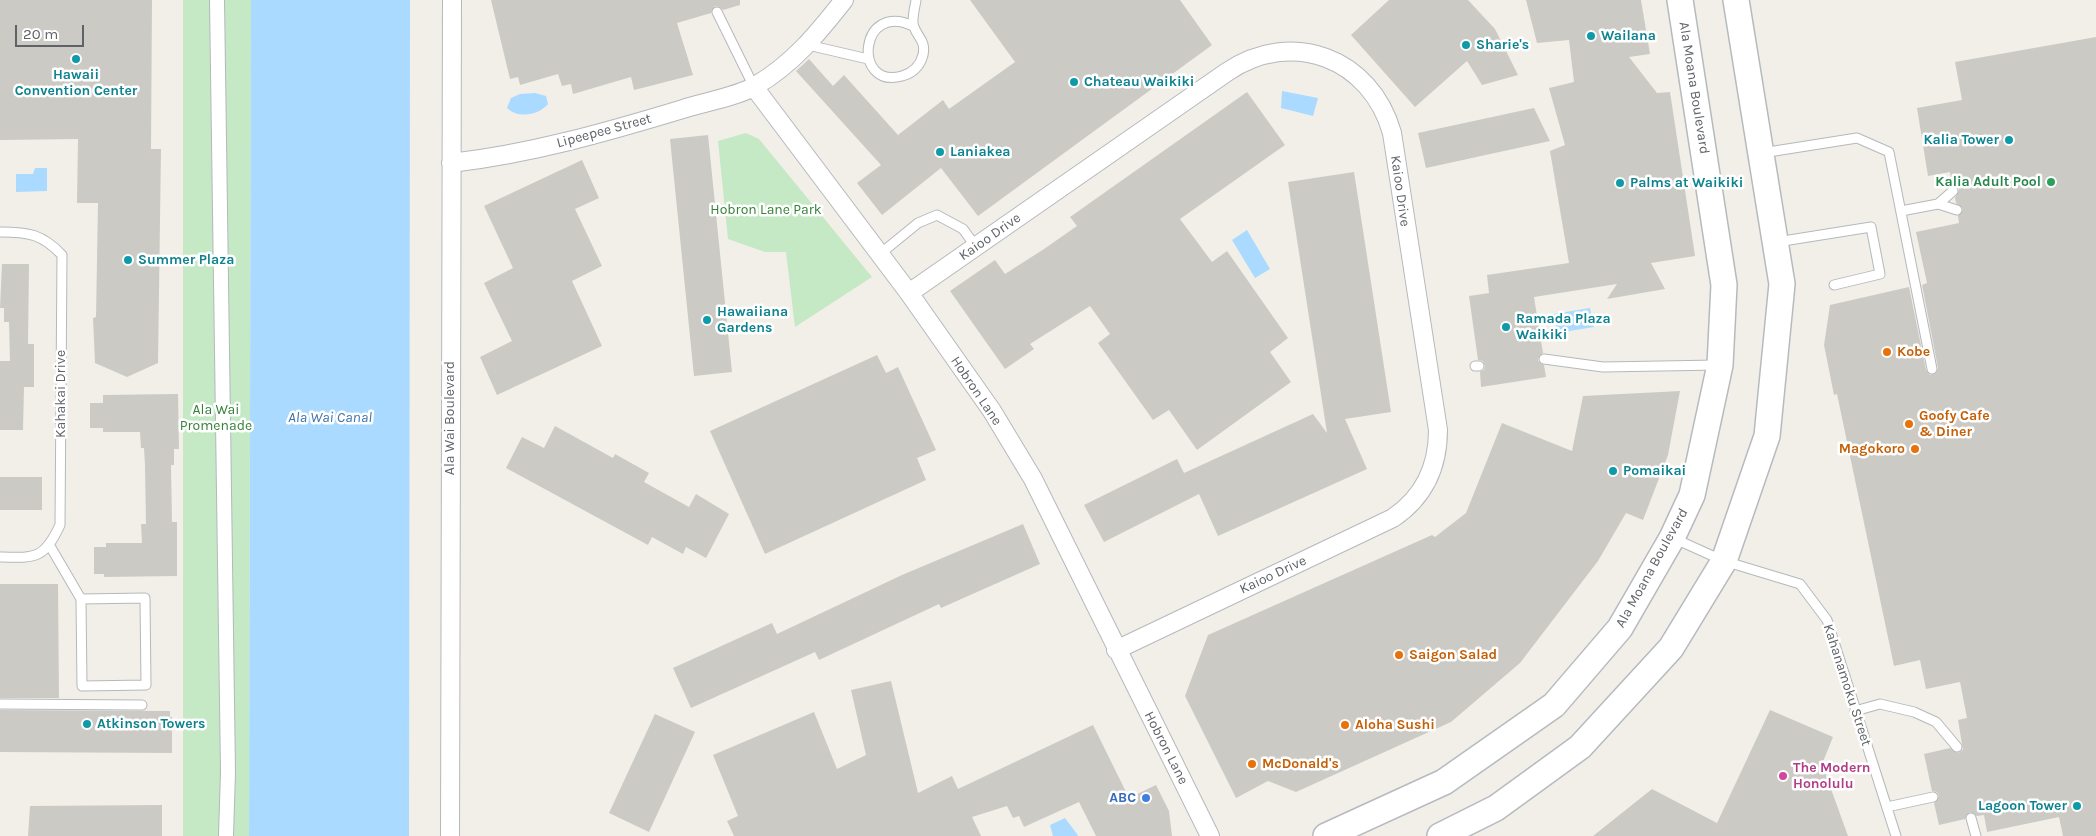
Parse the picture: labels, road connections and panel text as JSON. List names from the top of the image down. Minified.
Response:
{"streets":{"main road":["Ala Moana Boulevard"],"street":["Lipeepee Street","Kaioo Drive","Hobron Lane","Ala Wai Boulevard"],"lane":["Kahakai Drive","Kahanamoku Street"]},"crossings":[["Ala Moana Boulevard","Kahanamoku Street"],["Lipeepee Street","Hobron Lane"],["Lipeepee Street","Ala Wai Boulevard"],["Kaioo Drive","Hobron Lane"]],"water":["Ala Wai Canal"],"parks":["Hobron Lane Park","Ala Wai Promenade"],"places":["Wailana","Sharie's","Hawaii Convention Center","Chateau Waikiki","Kalia Tower","Laniakea","Kalia Adult Pool","Palms at Waikiki","Summer Plaza","Hawaiiana Gardens","Ramada Plaza Waikiki","Kobe","Goofy Cafe & Diner","Magokoro","Pomaikai","Saigon Salad","Atkinson Towers","Aloha Sushi","McDonald's","The Modern Honolulu","ABC","Lagoon Tower"],"scale_bar":"20 m"}
